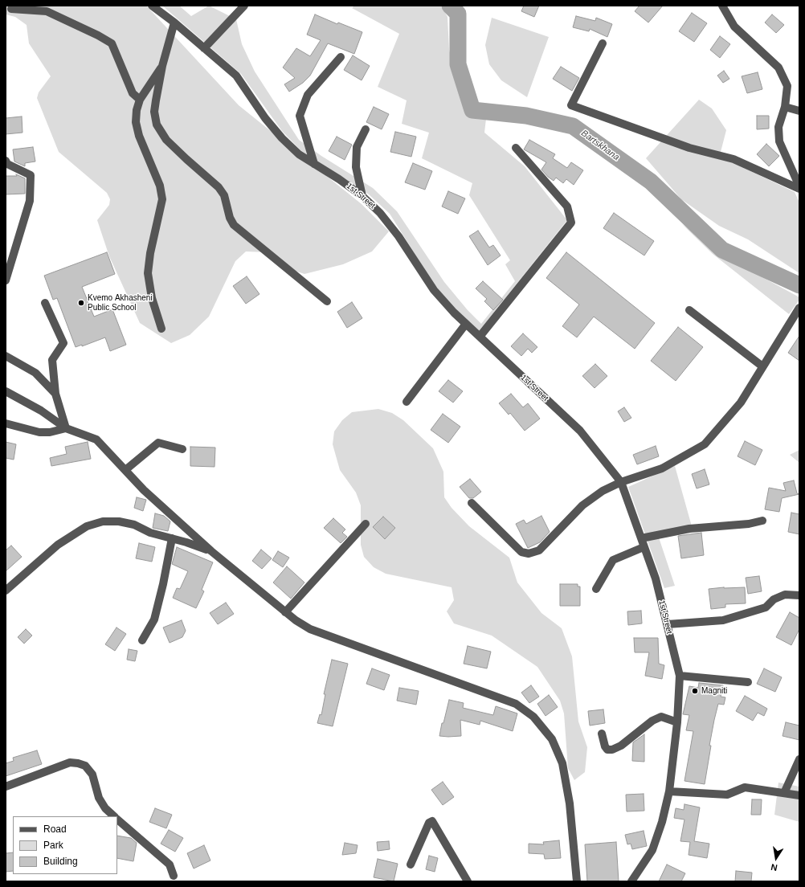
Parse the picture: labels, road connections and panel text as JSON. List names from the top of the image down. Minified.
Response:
{"streets":{"street":["1st Street"]},"water":["Bartskhana"],"places":["Kvemo Akhasheni Public School","Magniti"],"legend":["Road","Park","Building"],"north":"bottom"}
